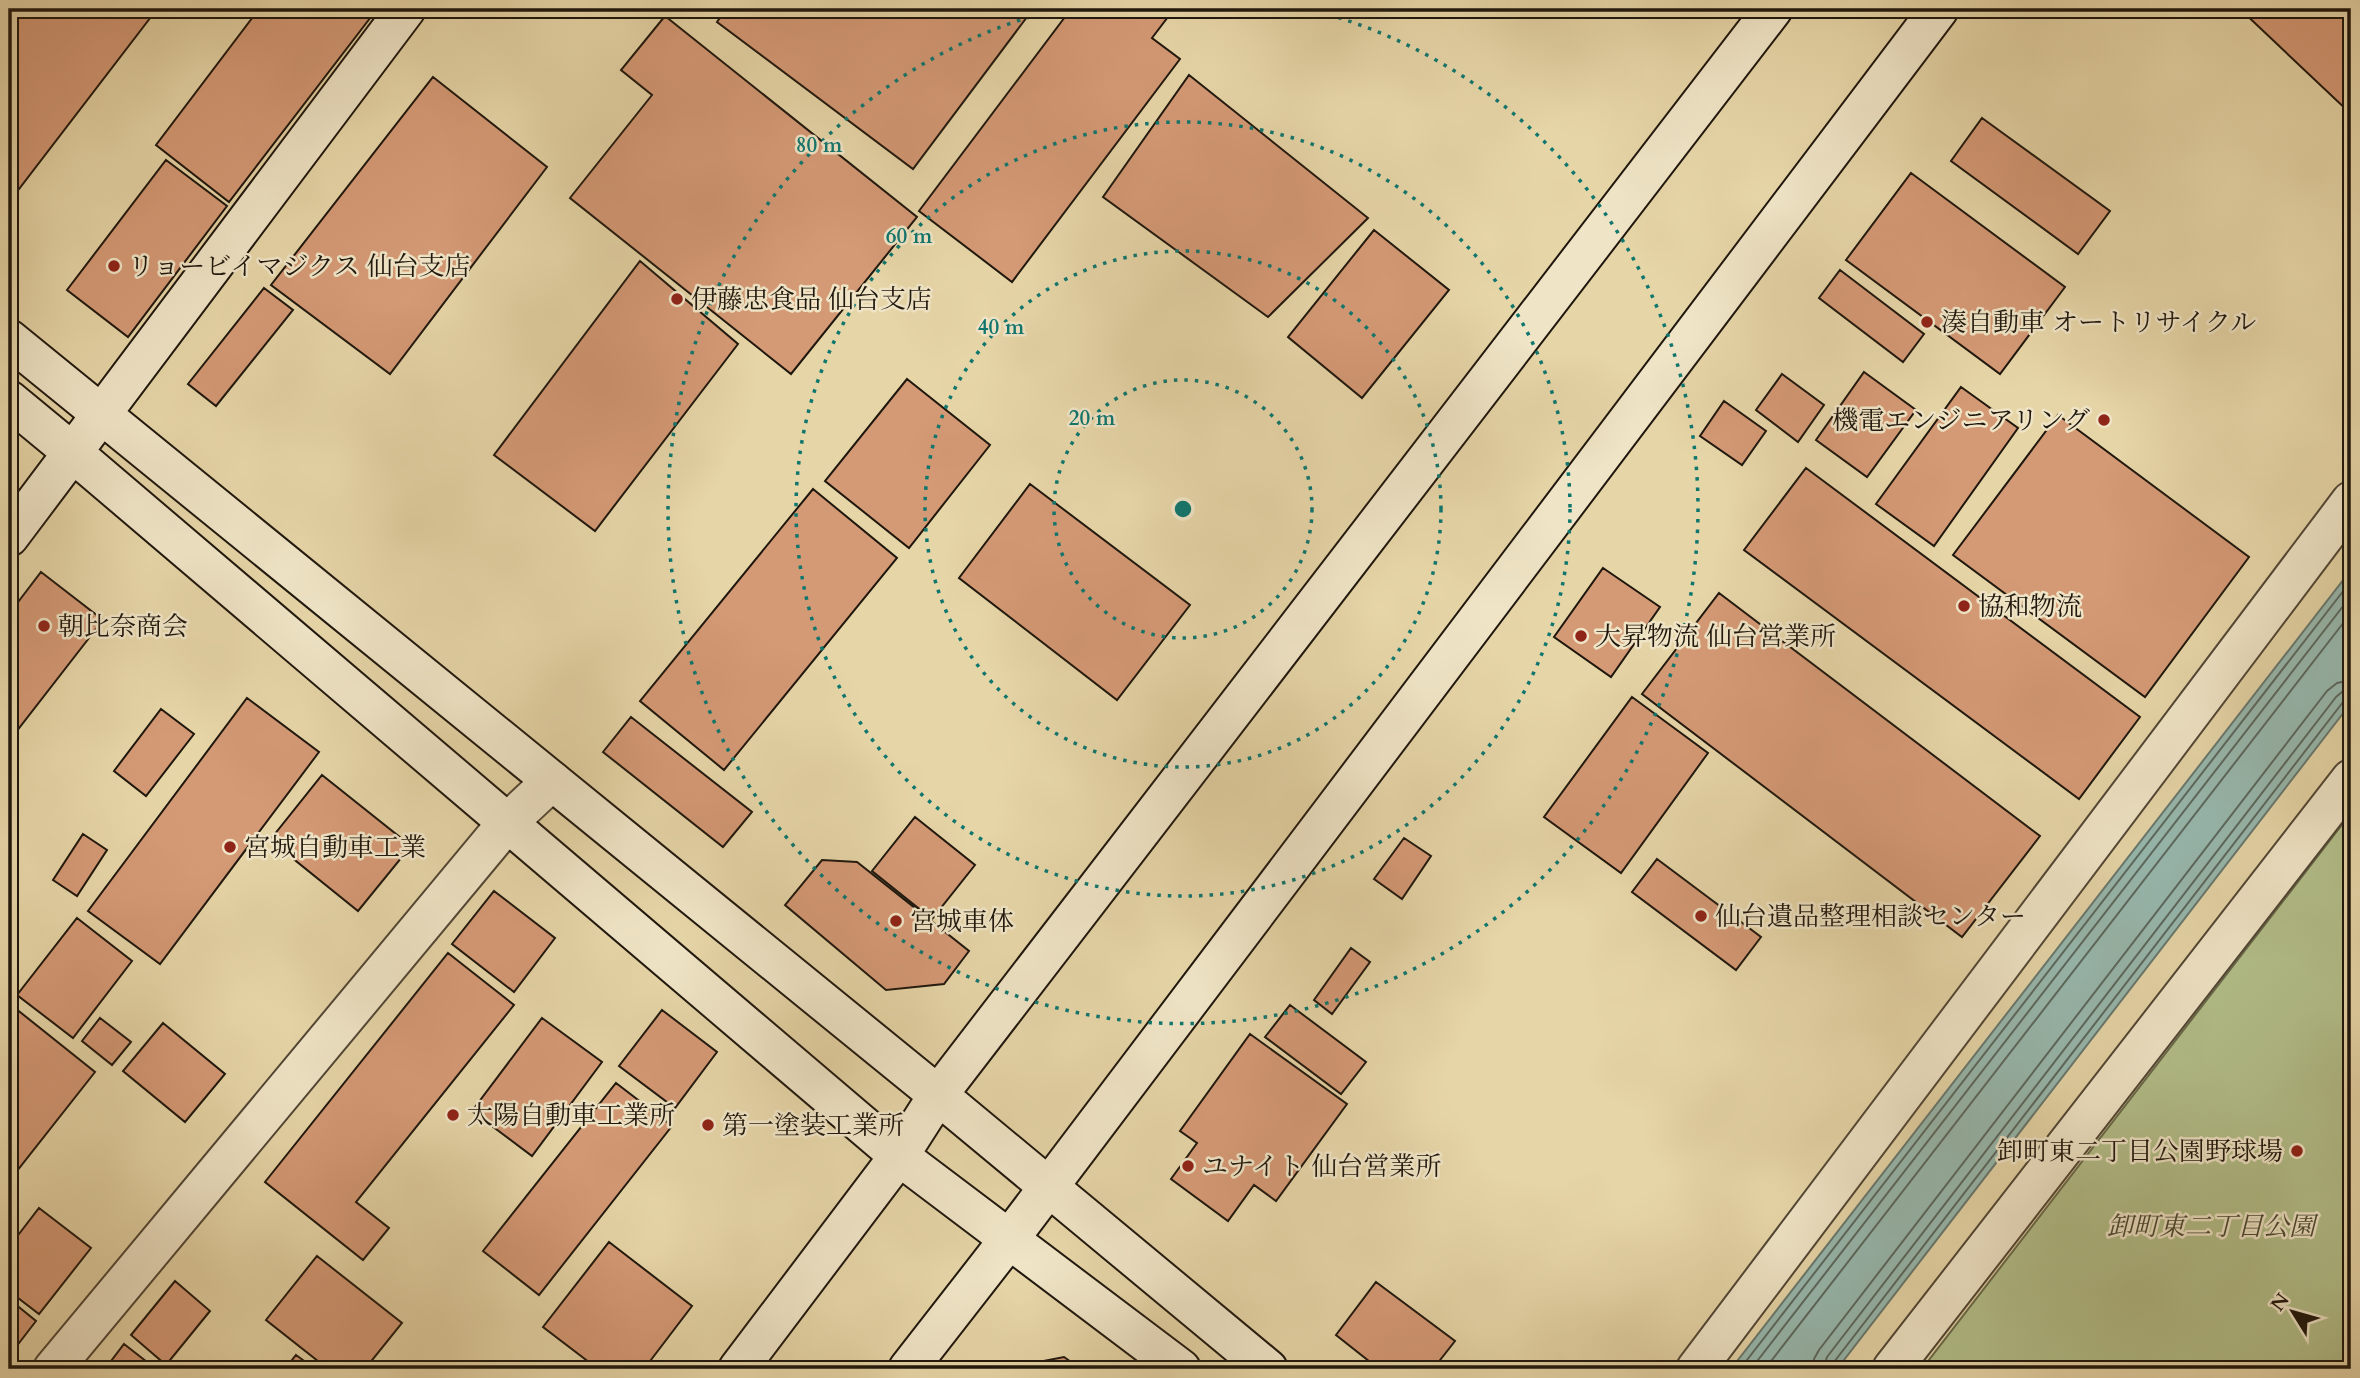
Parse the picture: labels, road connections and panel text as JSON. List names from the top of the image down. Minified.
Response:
{"parks":["卸町東二丁目公園"],"places":["リョービイマジクス 仙台支店","伊藤忠食品 仙台支店","湊自動車 オートリサイクル","機電エンジニアリング","協和物流","朝比奈商会","大昇物流 仙台営業所","宮城自動車工業","仙台遺品整理相談センター","宮城車体","太陽自動車工業所","第一塗装工業所","卸町東二丁目公園野球場","ユナイト 仙台営業所"],"north":"top left","rings":["80 m","60 m","40 m","20 m"]}
